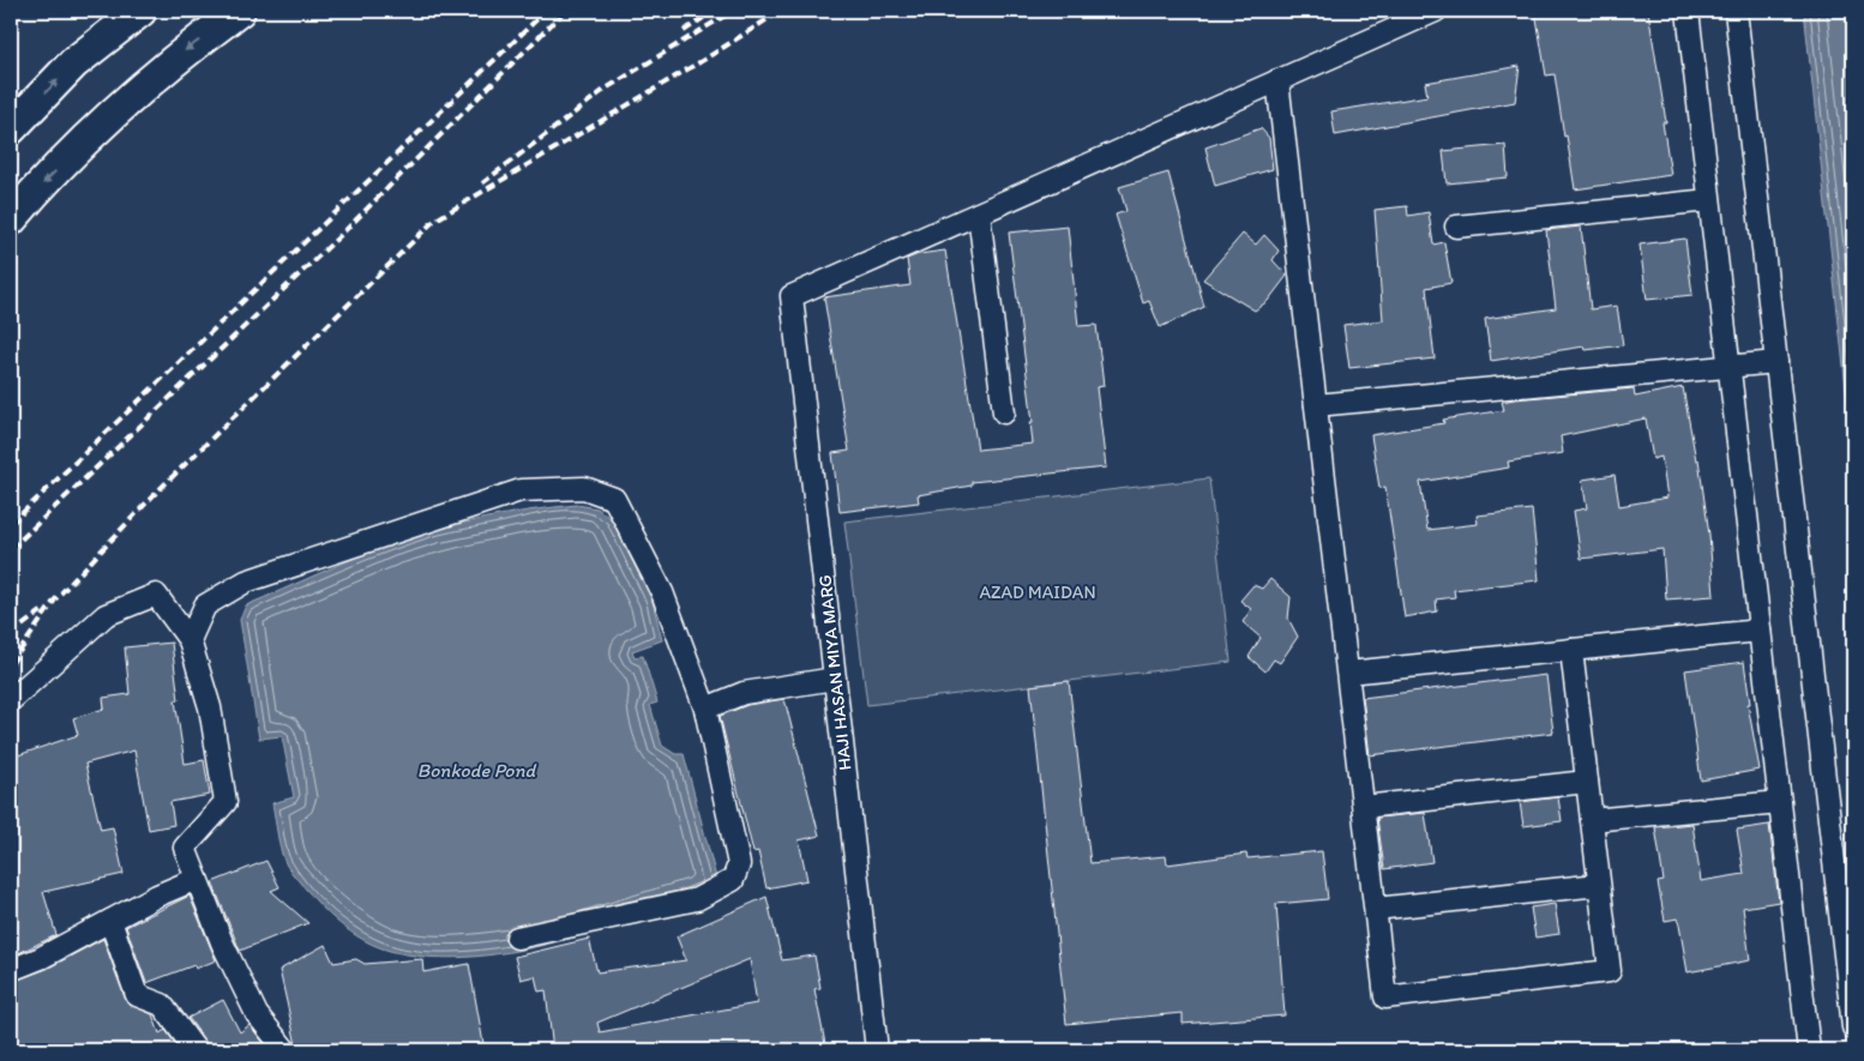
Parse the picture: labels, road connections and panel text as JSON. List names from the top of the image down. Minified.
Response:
{"streets":{"street":["HAJI HASAN MIYA MARG"]},"water":["Bonkode Pond"],"parks":["AZAD MAIDAN"]}
